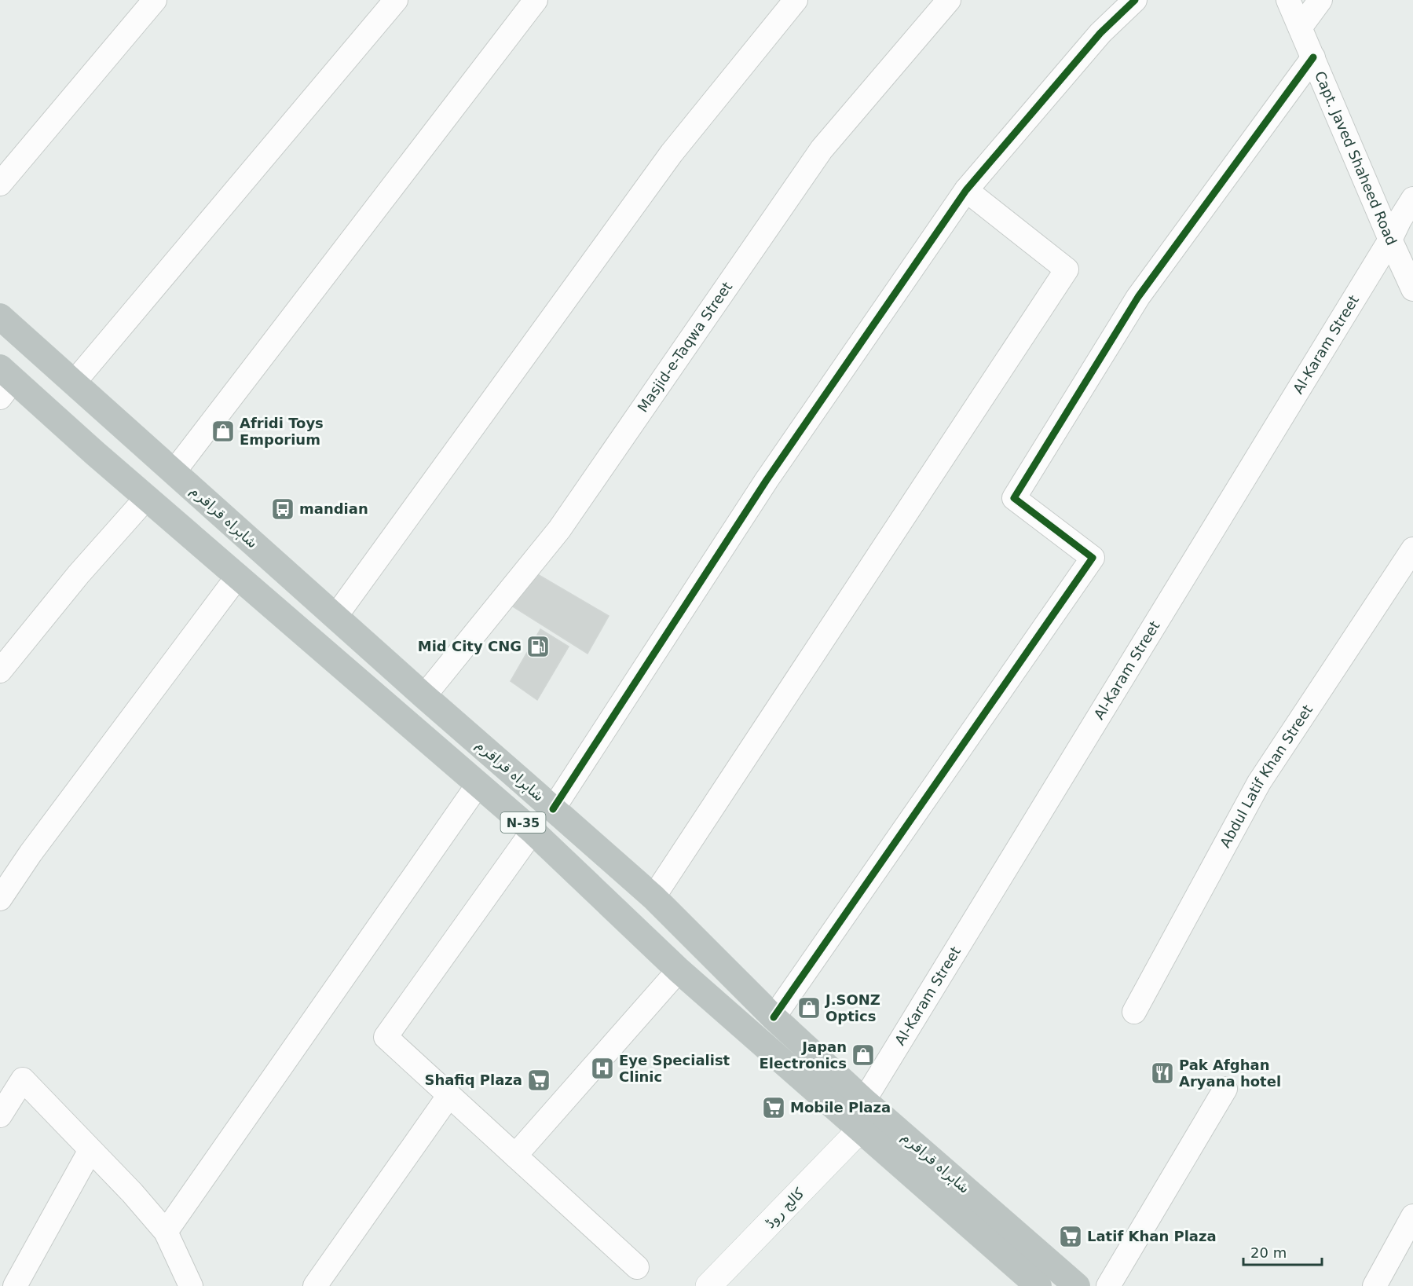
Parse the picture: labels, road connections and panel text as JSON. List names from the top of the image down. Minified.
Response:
{"streets":{"highway":["شاہراہ قراقرم","N-35"],"main road":["کالج روڈ"],"street":["Capt. Javed Shaheed Road","Al-Karam Street","Masjid-e-Taqwa Street","Abdul Latif Khan Street"]},"crossings":[["Capt. Javed Shaheed Road","Al-Karam Street"],["Al-Karam Street","شاہراہ قراقرم"],["Masjid-e-Taqwa Street","شاہراہ قراقرم"],["شاہراہ قراقرم","کالج روڈ"]],"places":{"shop":["Afridi Toys Emporium","J.SONZ Optics","Japan Electronics"],"bus stop":["mandian"],"fuel station":["Mid City CNG"],"hospital":["Eye Specialist Clinic"],"restaurant":["Pak Afghan Aryana hotel"],"supermarket":["Shafiq Plaza","Mobile Plaza","Latif Khan Plaza"]},"scale_bar":"20 m"}
